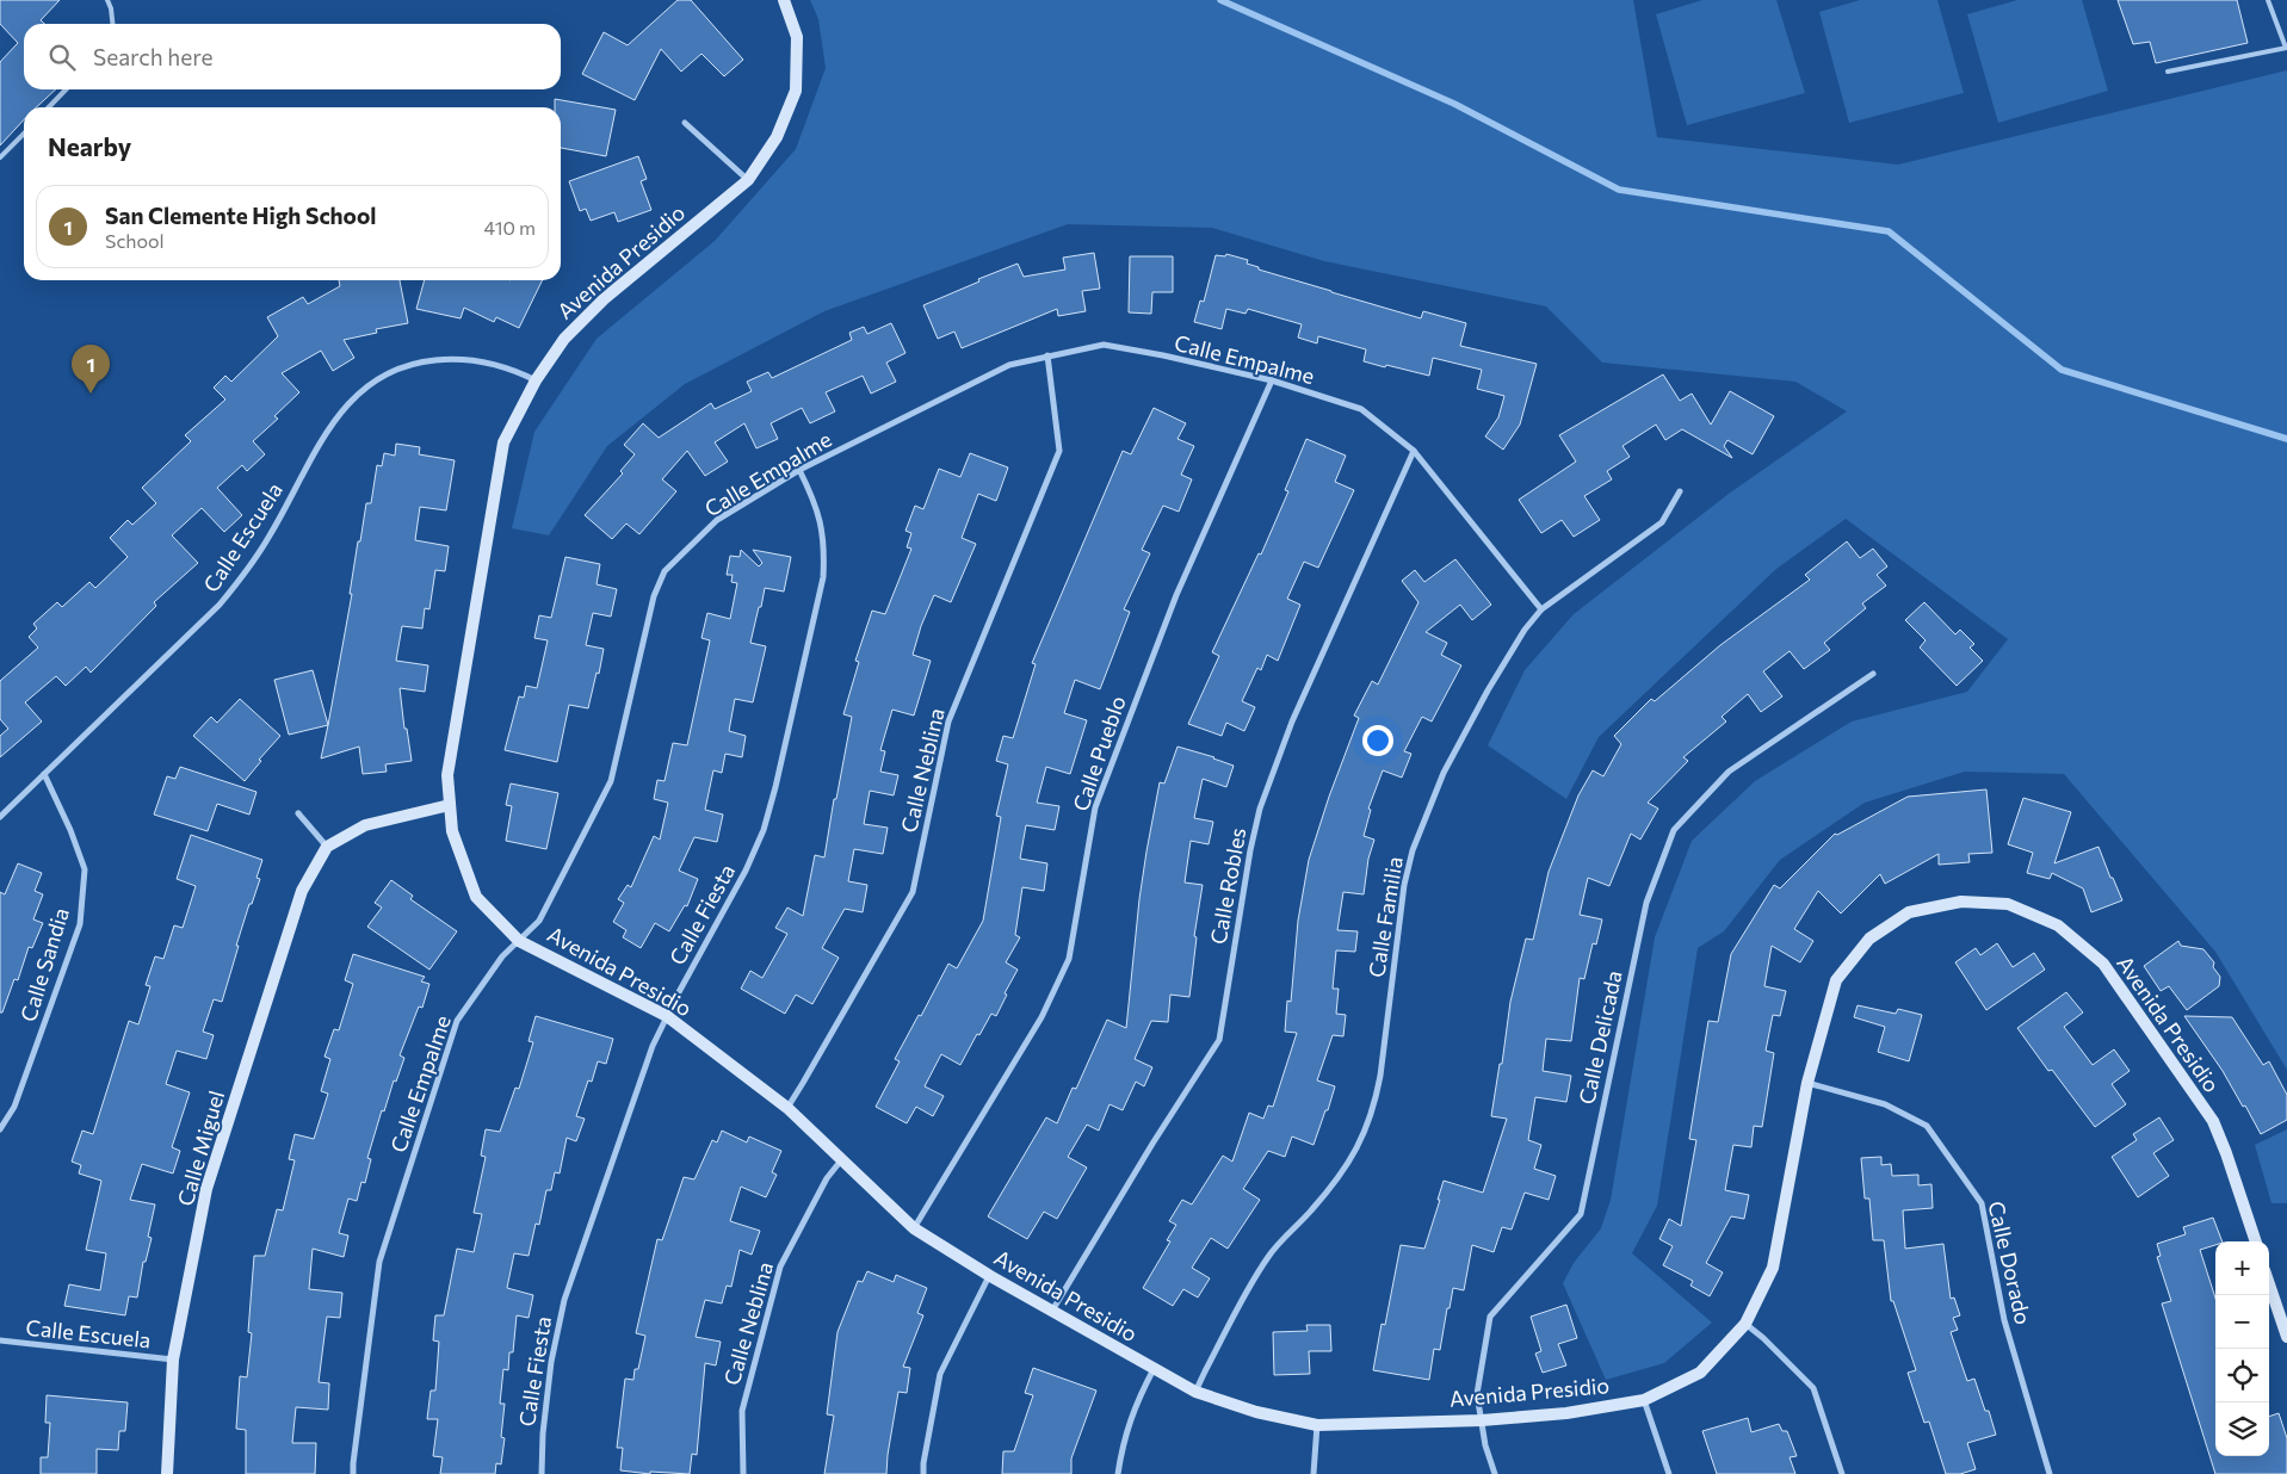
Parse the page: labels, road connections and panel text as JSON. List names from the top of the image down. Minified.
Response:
{"streets":{"street":["Avenida Presidio","Calle Empalme","Calle Escuela","Calle Pueblo","Calle Neblina","Calle Robles","Calle Fiesta","Calle Familia","Calle Sandia","Calle Delicada","Calle Miguel","Calle Dorado"]},"crossings":[["Avenida Presidio","Calle Empalme"],["Avenida Presidio","Calle Escuela"],["Avenida Presidio","Calle Pueblo"],["Avenida Presidio","Calle Neblina"],["Avenida Presidio","Calle Robles"],["Avenida Presidio","Calle Fiesta"],["Avenida Presidio","Calle Familia"],["Avenida Presidio","Calle Delicada"],["Avenida Presidio","Calle Dorado"],["Calle Empalme","Calle Pueblo"],["Calle Empalme","Calle Neblina"],["Calle Empalme","Calle Robles"],["Calle Empalme","Calle Fiesta"],["Calle Empalme","Calle Familia"],["Calle Escuela","Calle Sandia"],["Calle Escuela","Calle Miguel"]],"page":{"search":"Search here","heading":"Nearby","list":[{"mark":"1","name":"San Clemente High School","note":"School","value":"410 m"}],"pins":"1","map_buttons":["+","−"]}}
